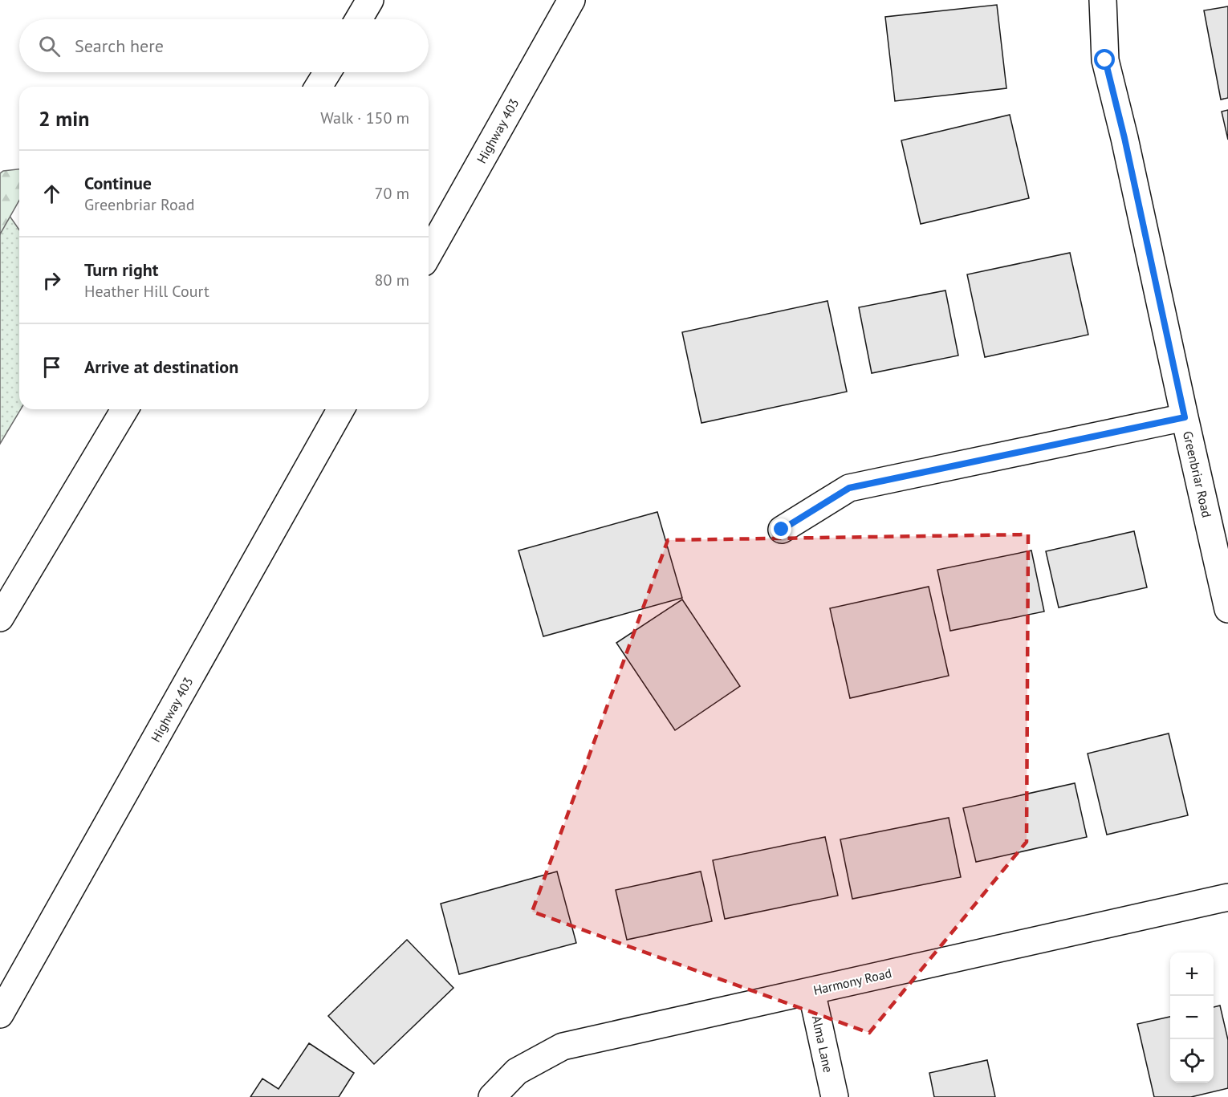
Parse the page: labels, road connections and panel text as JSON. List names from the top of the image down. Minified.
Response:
{"streets":{"main road":["Highway 403","Greenbriar Road","Harmony Road","Alma Lane"]},"crossings":[["Harmony Road","Alma Lane"]],"page":{"search":"Search here","heading":["2 min","Walk · 150 m"],"list":[["Continue","Greenbriar Road","70 m"],["Turn right","Heather Hill Court","80 m"],"Arrive at destination"],"map_buttons":["+","−"]}}
